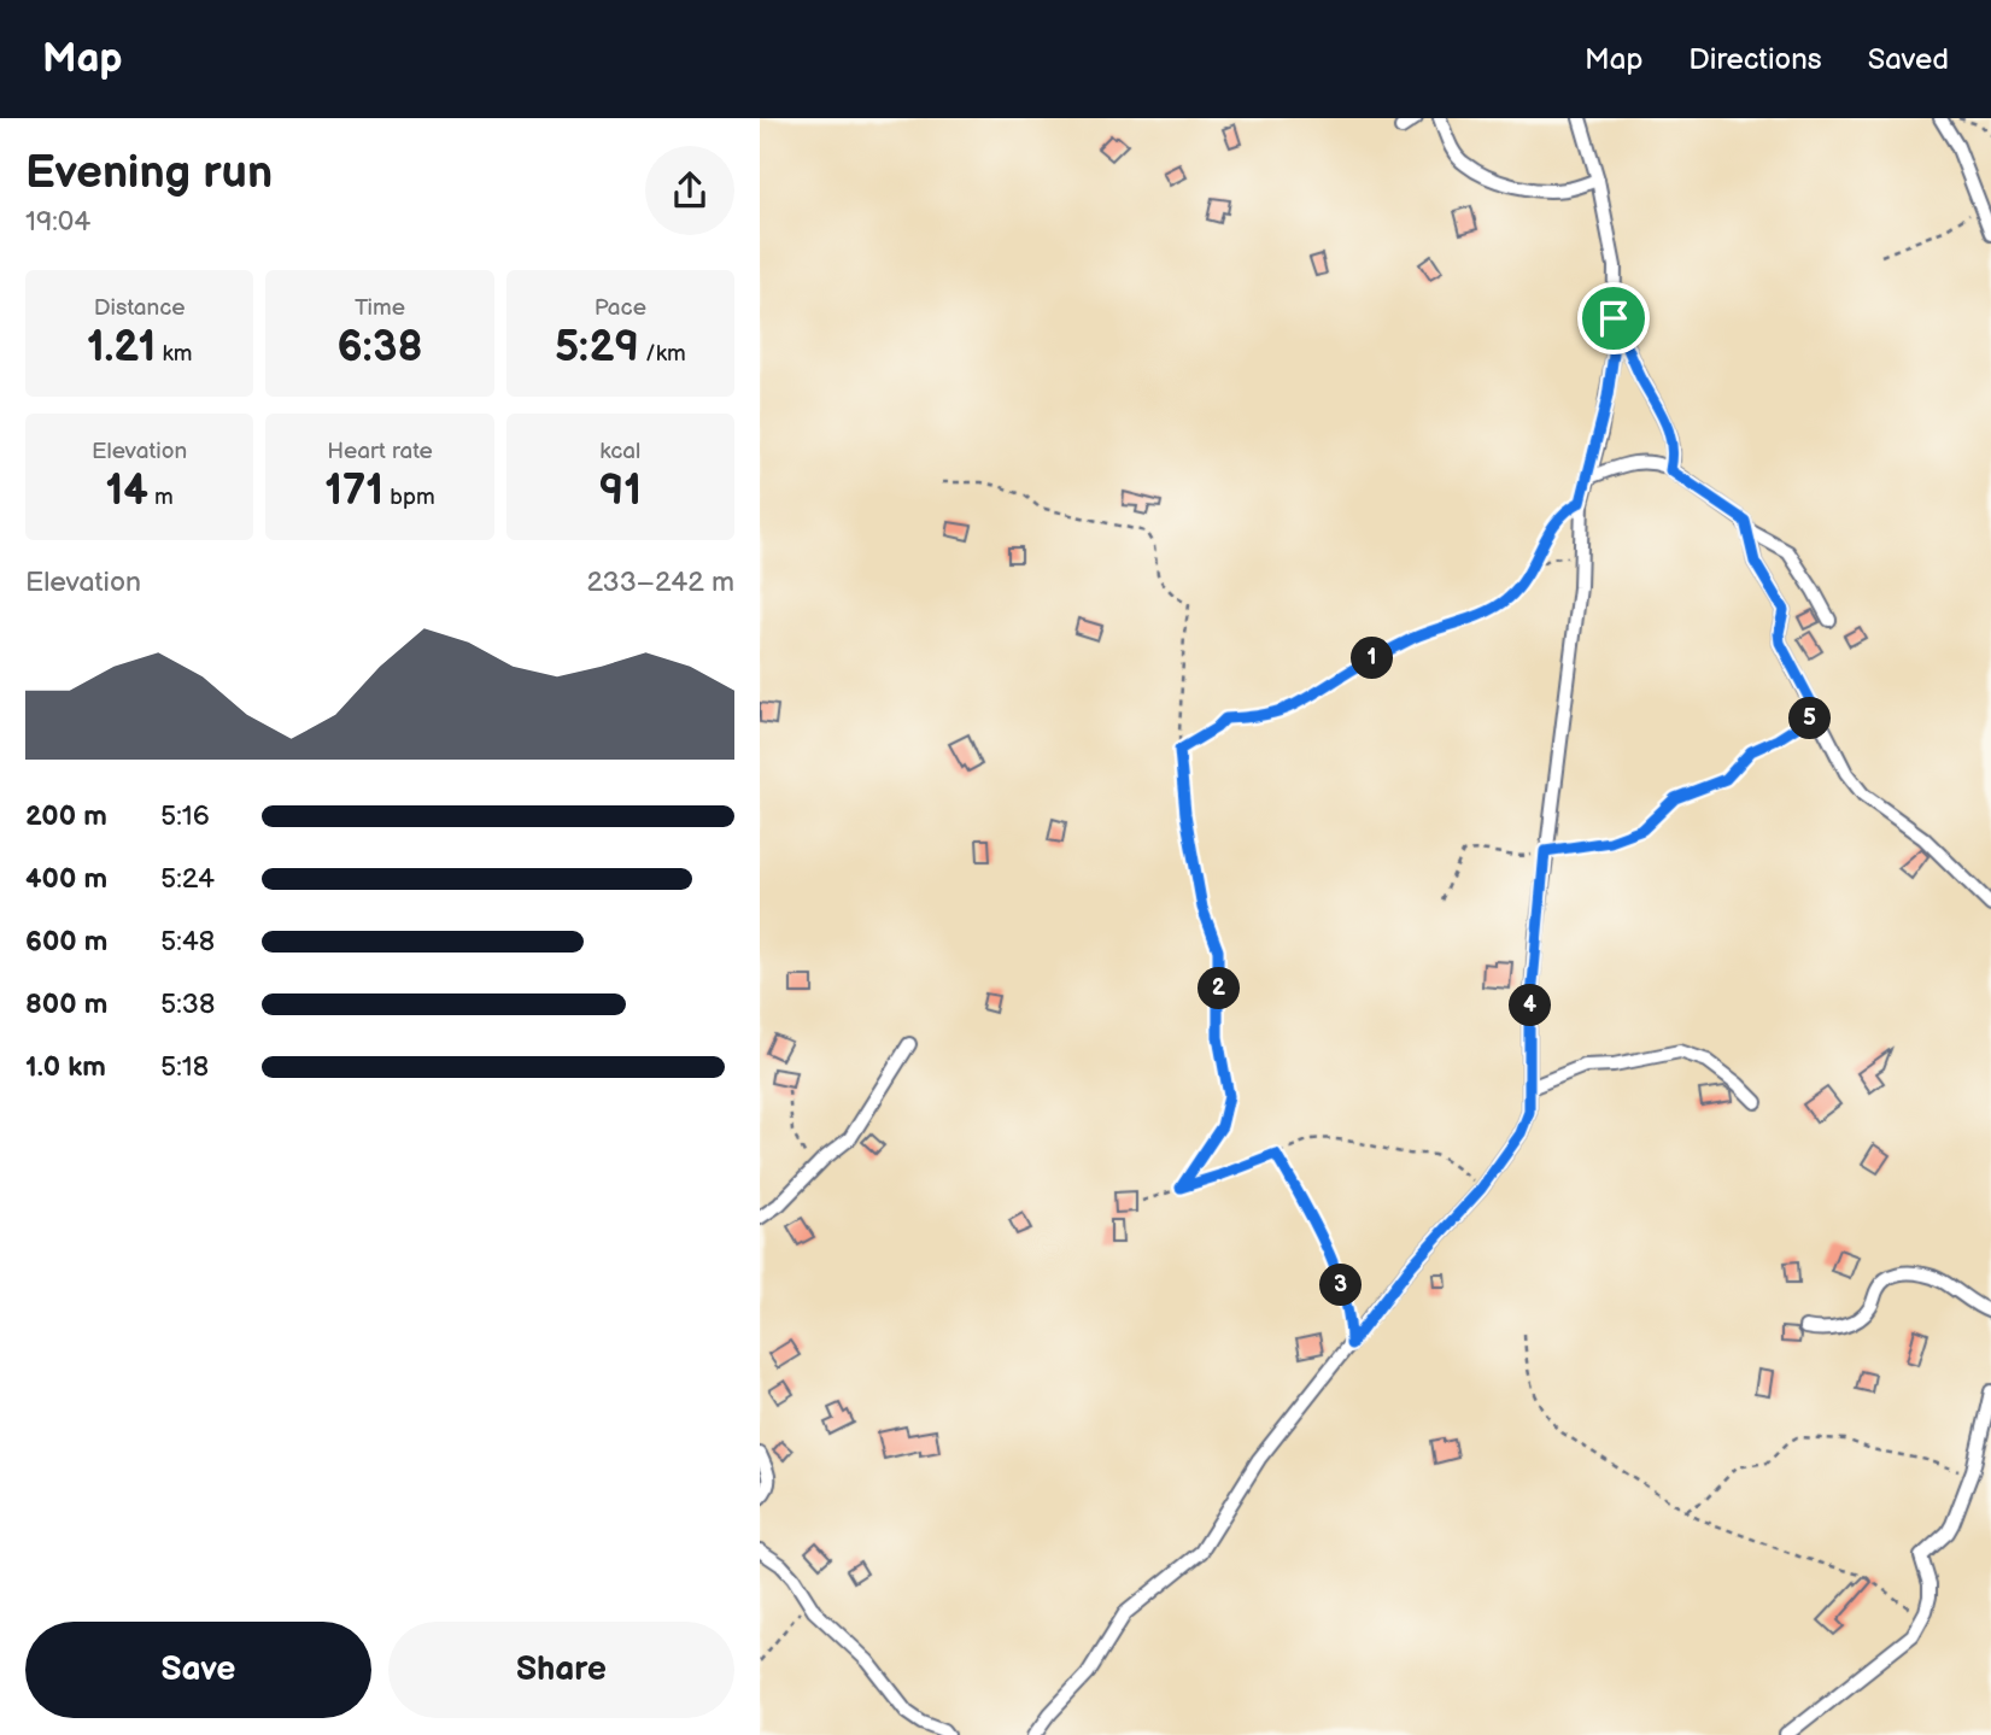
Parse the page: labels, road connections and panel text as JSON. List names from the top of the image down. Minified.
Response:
{"page":{"header":"Map","nav":["Map","Directions","Saved"],"heading":["Evening run","19:04"],"stats":[["Distance","1.21 km"],["Time","6:38"],["Pace","5:29 /km"],["Elevation","14 m"],["Heart rate","171 bpm"],["kcal","91"]],"chart":["Elevation","233–242 m"],"pins":["1","5","2","4","3"],"list":[{"name":"200 m","note":"5:16"},{"name":"400 m","note":"5:24"},{"name":"600 m","note":"5:48"},{"name":"800 m","note":"5:38"},{"name":"1.0 km","note":"5:18"}],"buttons":["Save","Share"]}}
